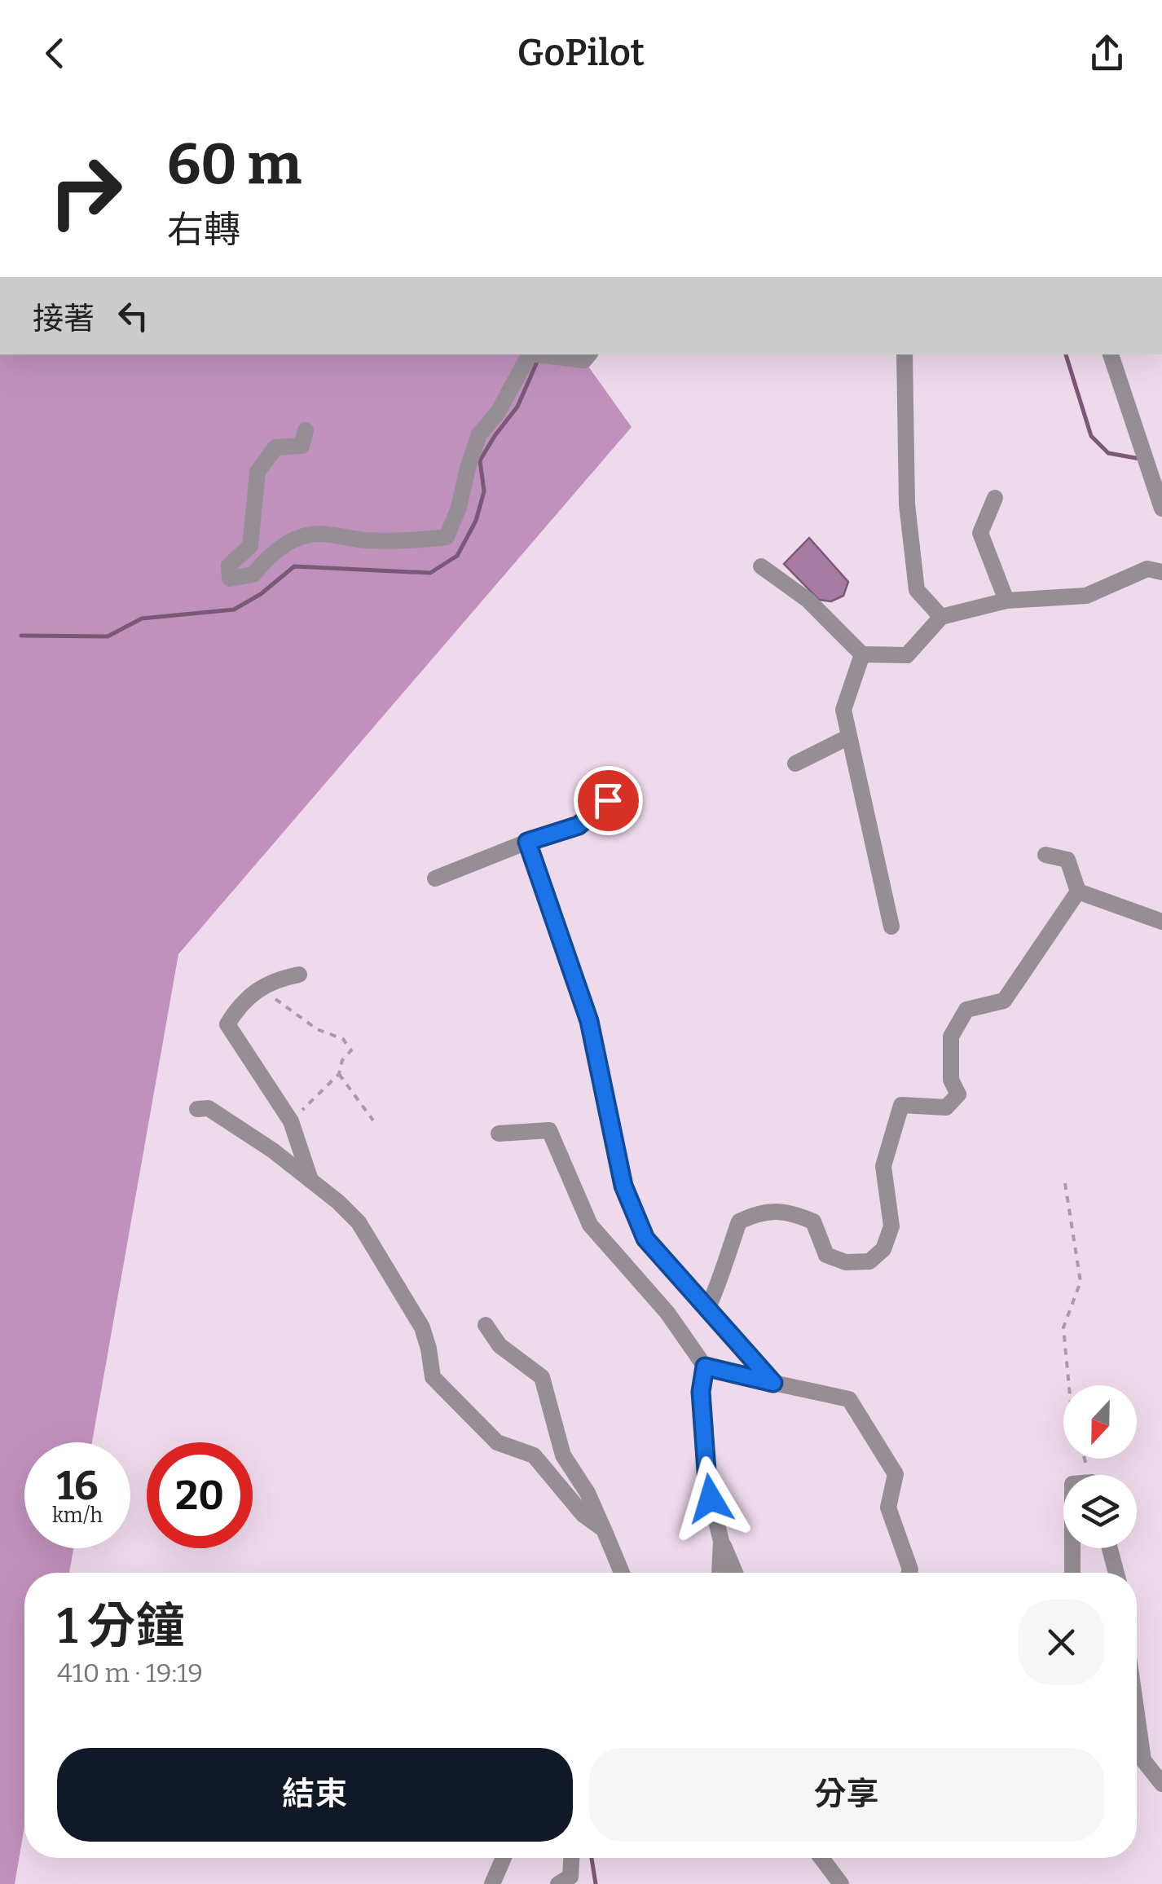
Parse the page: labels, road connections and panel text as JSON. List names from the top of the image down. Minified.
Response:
{"north":"bottom","page":{"header":"GoPilot","turn":["60 m","右轉"],"then":"接著","speed":"16 km/h","limit":"20","heading":["1 分鐘","410 m · 19:19"],"buttons":["結束","分享"]}}
